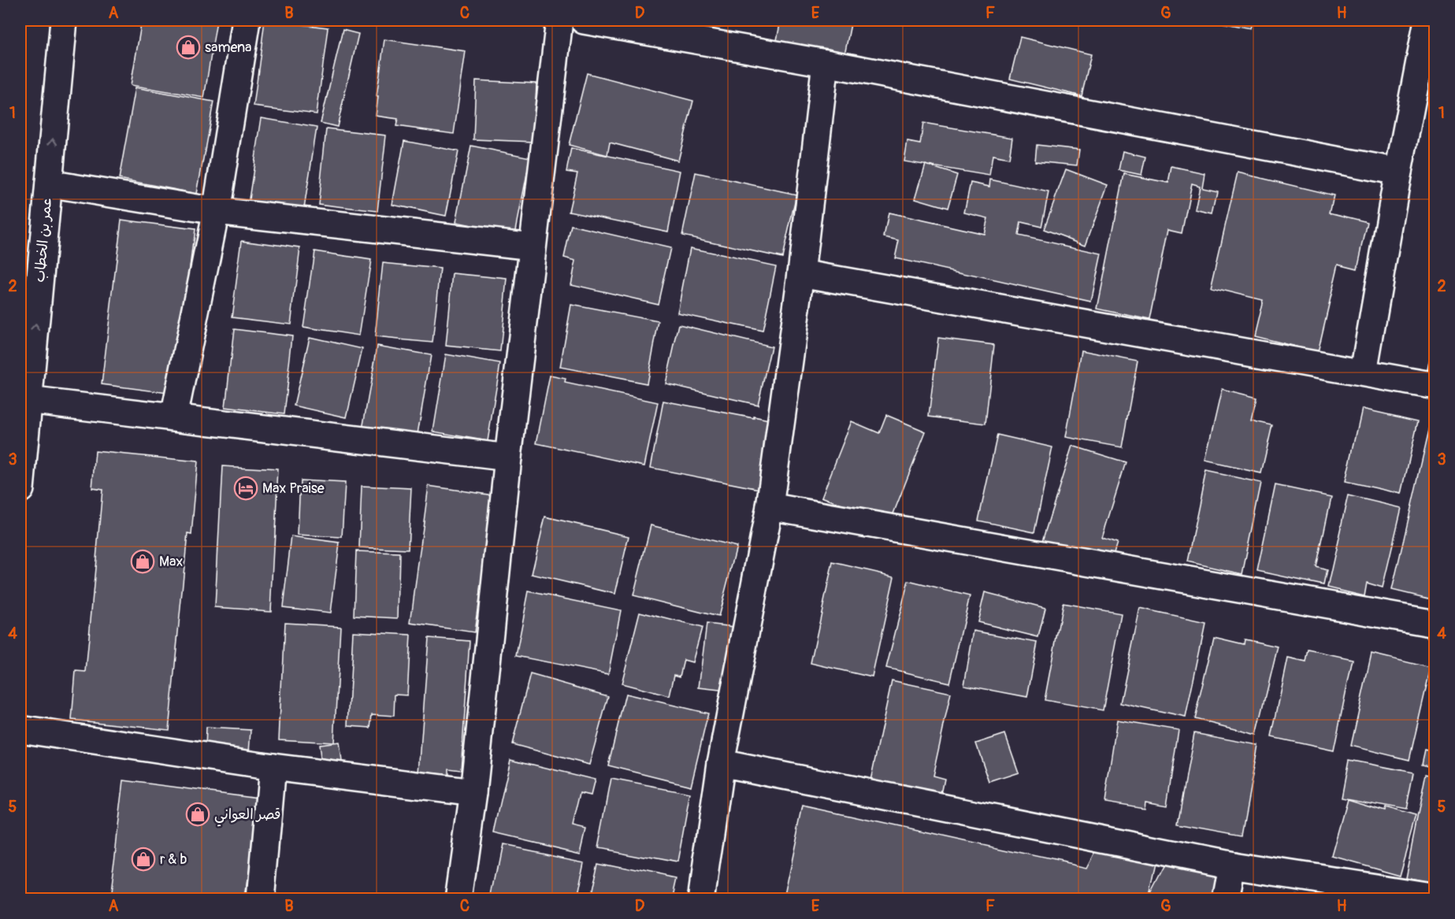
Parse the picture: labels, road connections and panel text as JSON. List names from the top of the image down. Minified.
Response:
{"streets":{"street":["عمر بن الخطاب"]},"places":{"shop":["samena","Max","قصر العواني","r & b"],"hotel":["Max Praise"]},"grid":{"columns":["A","B","C","D","E","F","G","H"],"rows":["1","2","3","4","5"]}}
